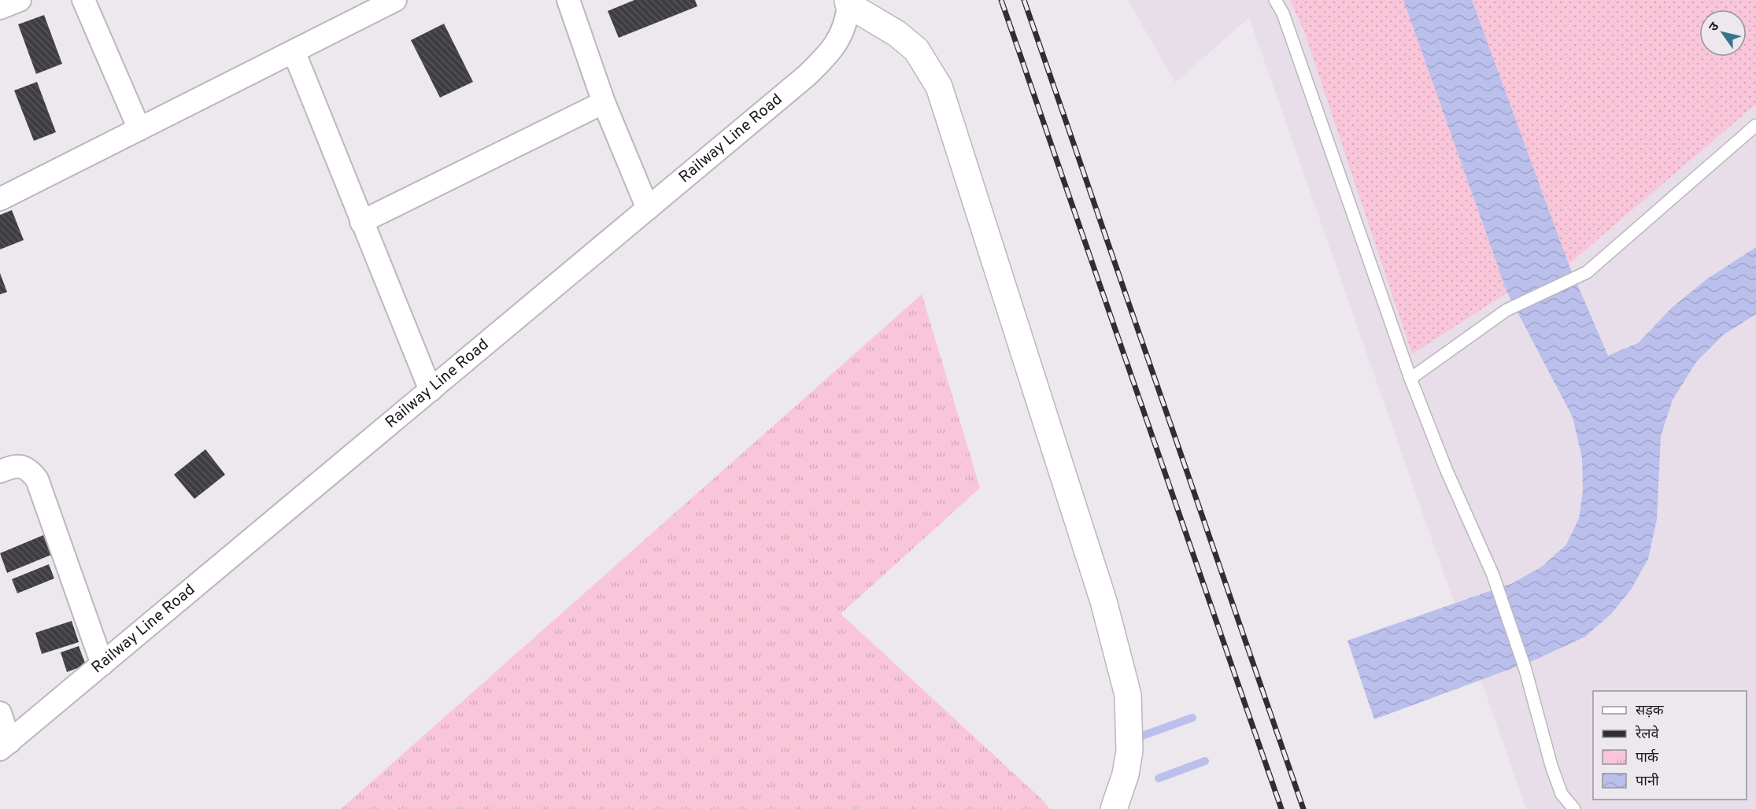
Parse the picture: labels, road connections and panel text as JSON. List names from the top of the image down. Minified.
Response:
{"streets":{"street":["Railway Line Road"]},"legend":["सड़क","रेलवे","पार्क","पानी"],"north":"top left"}
